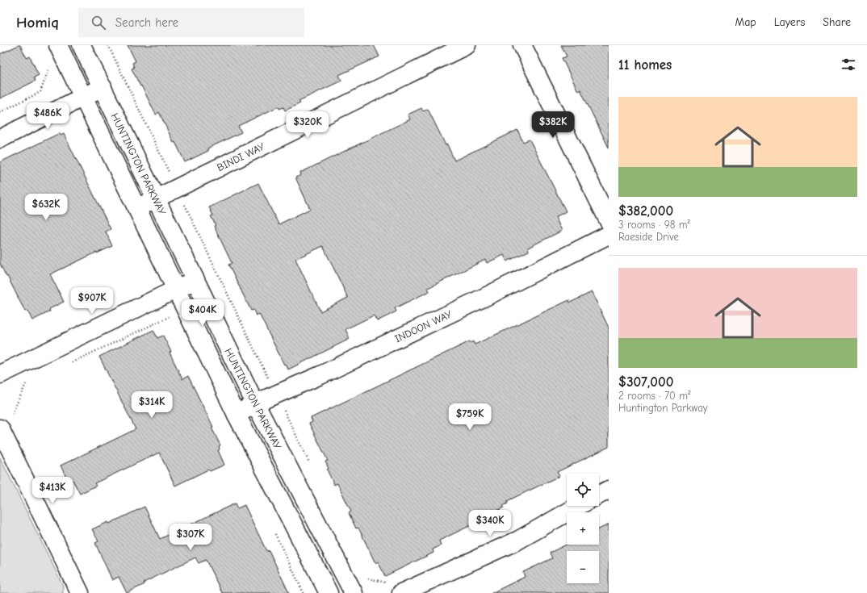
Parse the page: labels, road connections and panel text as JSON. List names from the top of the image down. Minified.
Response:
{"streets":{"street":["BINDI WAY","HUNTINGTON PARKWAY","INDOON WAY"]},"crossings":[["BINDI WAY","HUNTINGTON PARKWAY"],["HUNTINGTON PARKWAY","INDOON WAY"]],"page":{"header":"Homiq","search":"Search here","nav":["Map","Layers","Share"],"heading":"11 homes","list":[{"name":"$382,000","note":"3 rooms · 98 m² · Raeside Drive"},{"name":"$307,000","note":"2 rooms · 70 m² · Huntington Parkway"}],"price":["$486K","$320K","$382K","$632K","$907K","$404K","$314K","$759K","$413K","$340K","$307K"],"map_buttons":["+","−"]}}
